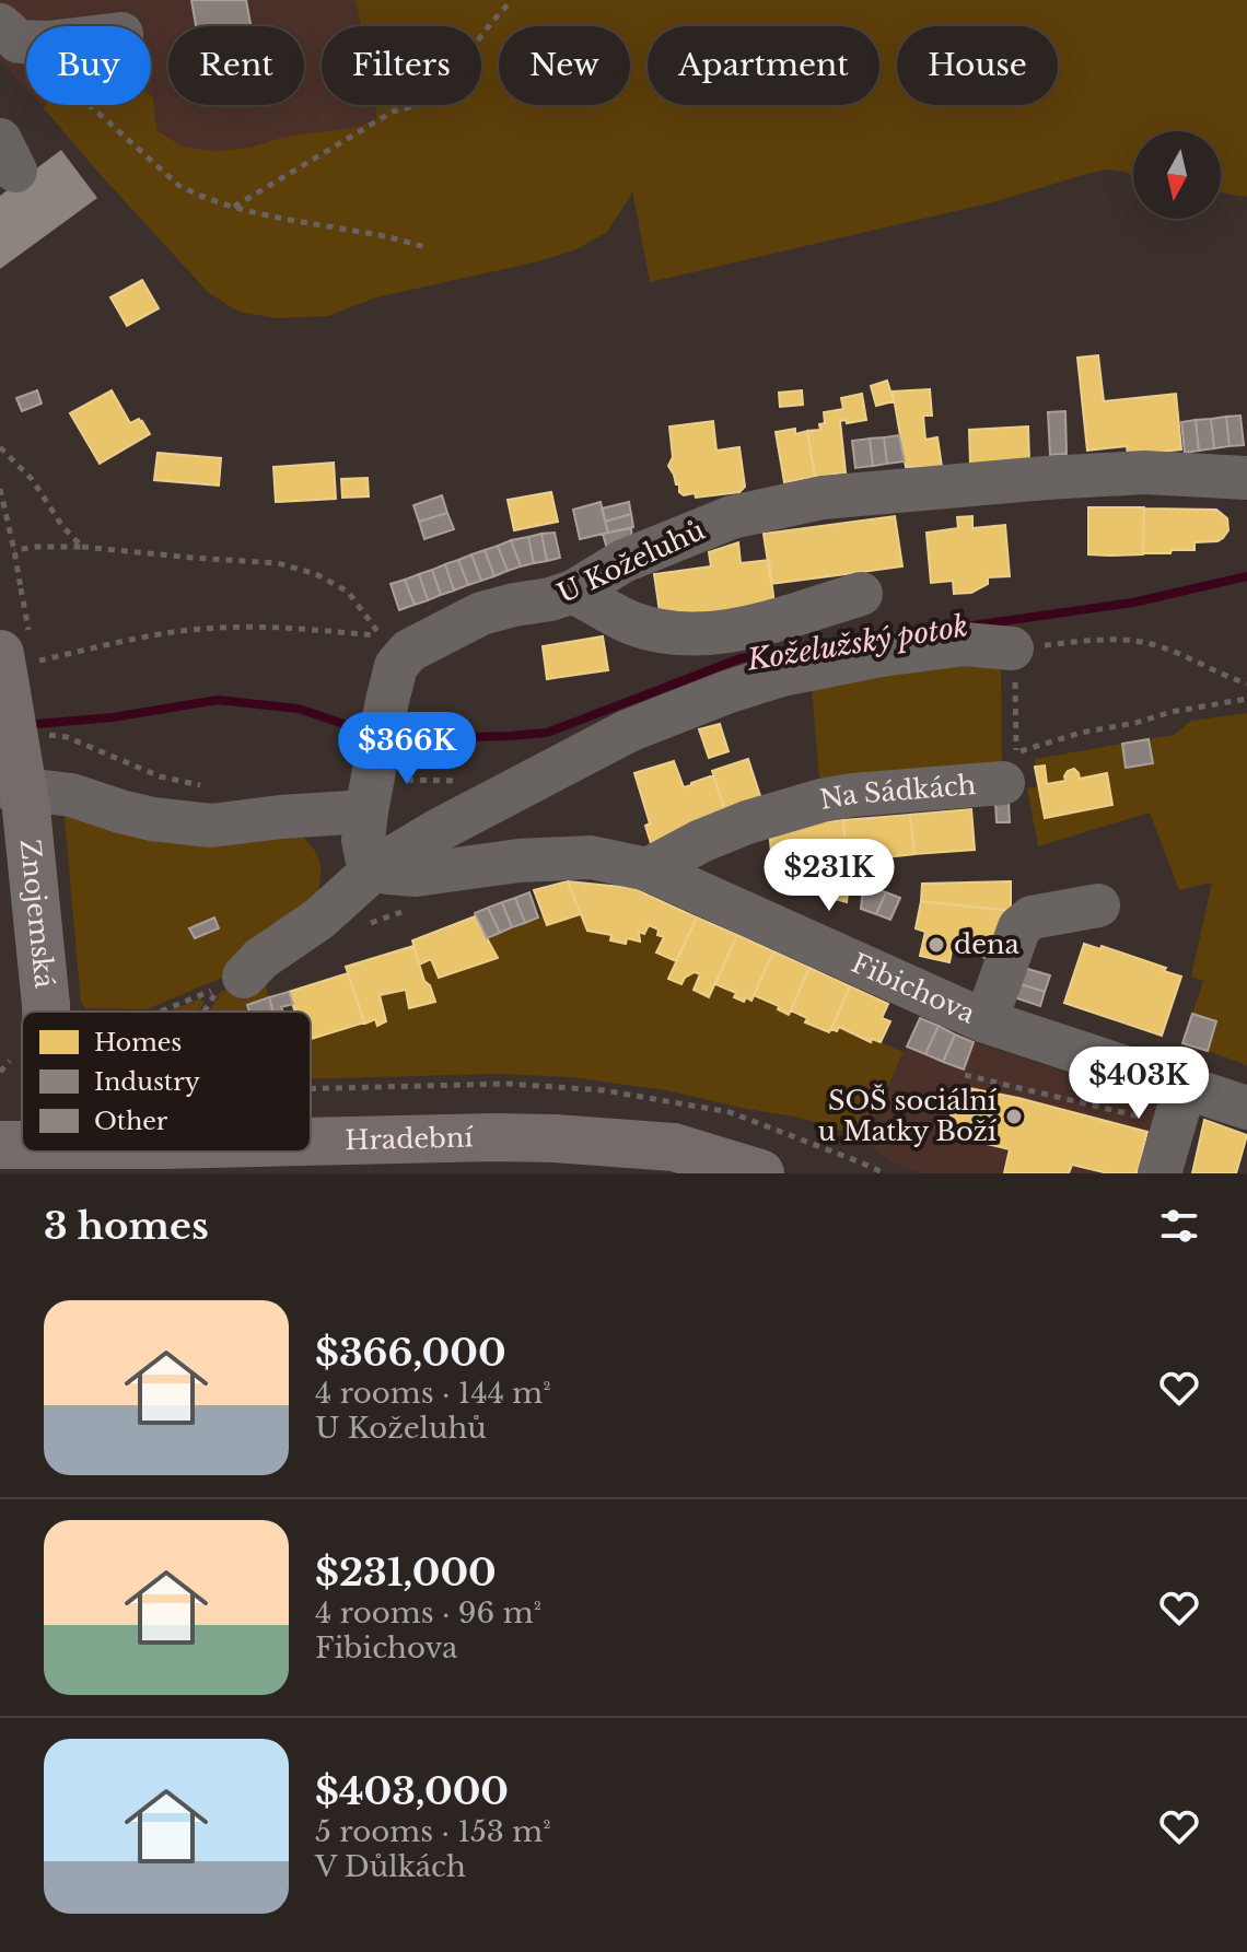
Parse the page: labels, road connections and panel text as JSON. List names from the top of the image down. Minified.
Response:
{"streets":{"main road":["Znojemská","Hradební"],"street":["U Koželuhů","Na Sádkách","Fibichova"]},"crossings":[["U Koželuhů","Fibichova"],["Na Sádkách","Fibichova"]],"water":["Koželužský potok"],"places":["dena","SOŠ sociální u Matky Boží"],"legend":["Homes","Industry","Other"],"north":"bottom","page":{"chip":["Buy","Rent","Filters","New","Apartment","House"],"price":["$366K","$231K","$403K"],"heading":"3 homes","list":[{"name":"$366,000","note":"4 rooms · 144 m² · U Koželuhů"},{"name":"$231,000","note":"4 rooms · 96 m² · Fibichova"},{"name":"$403,000","note":"5 rooms · 153 m² · V Důlkách"}]}}
